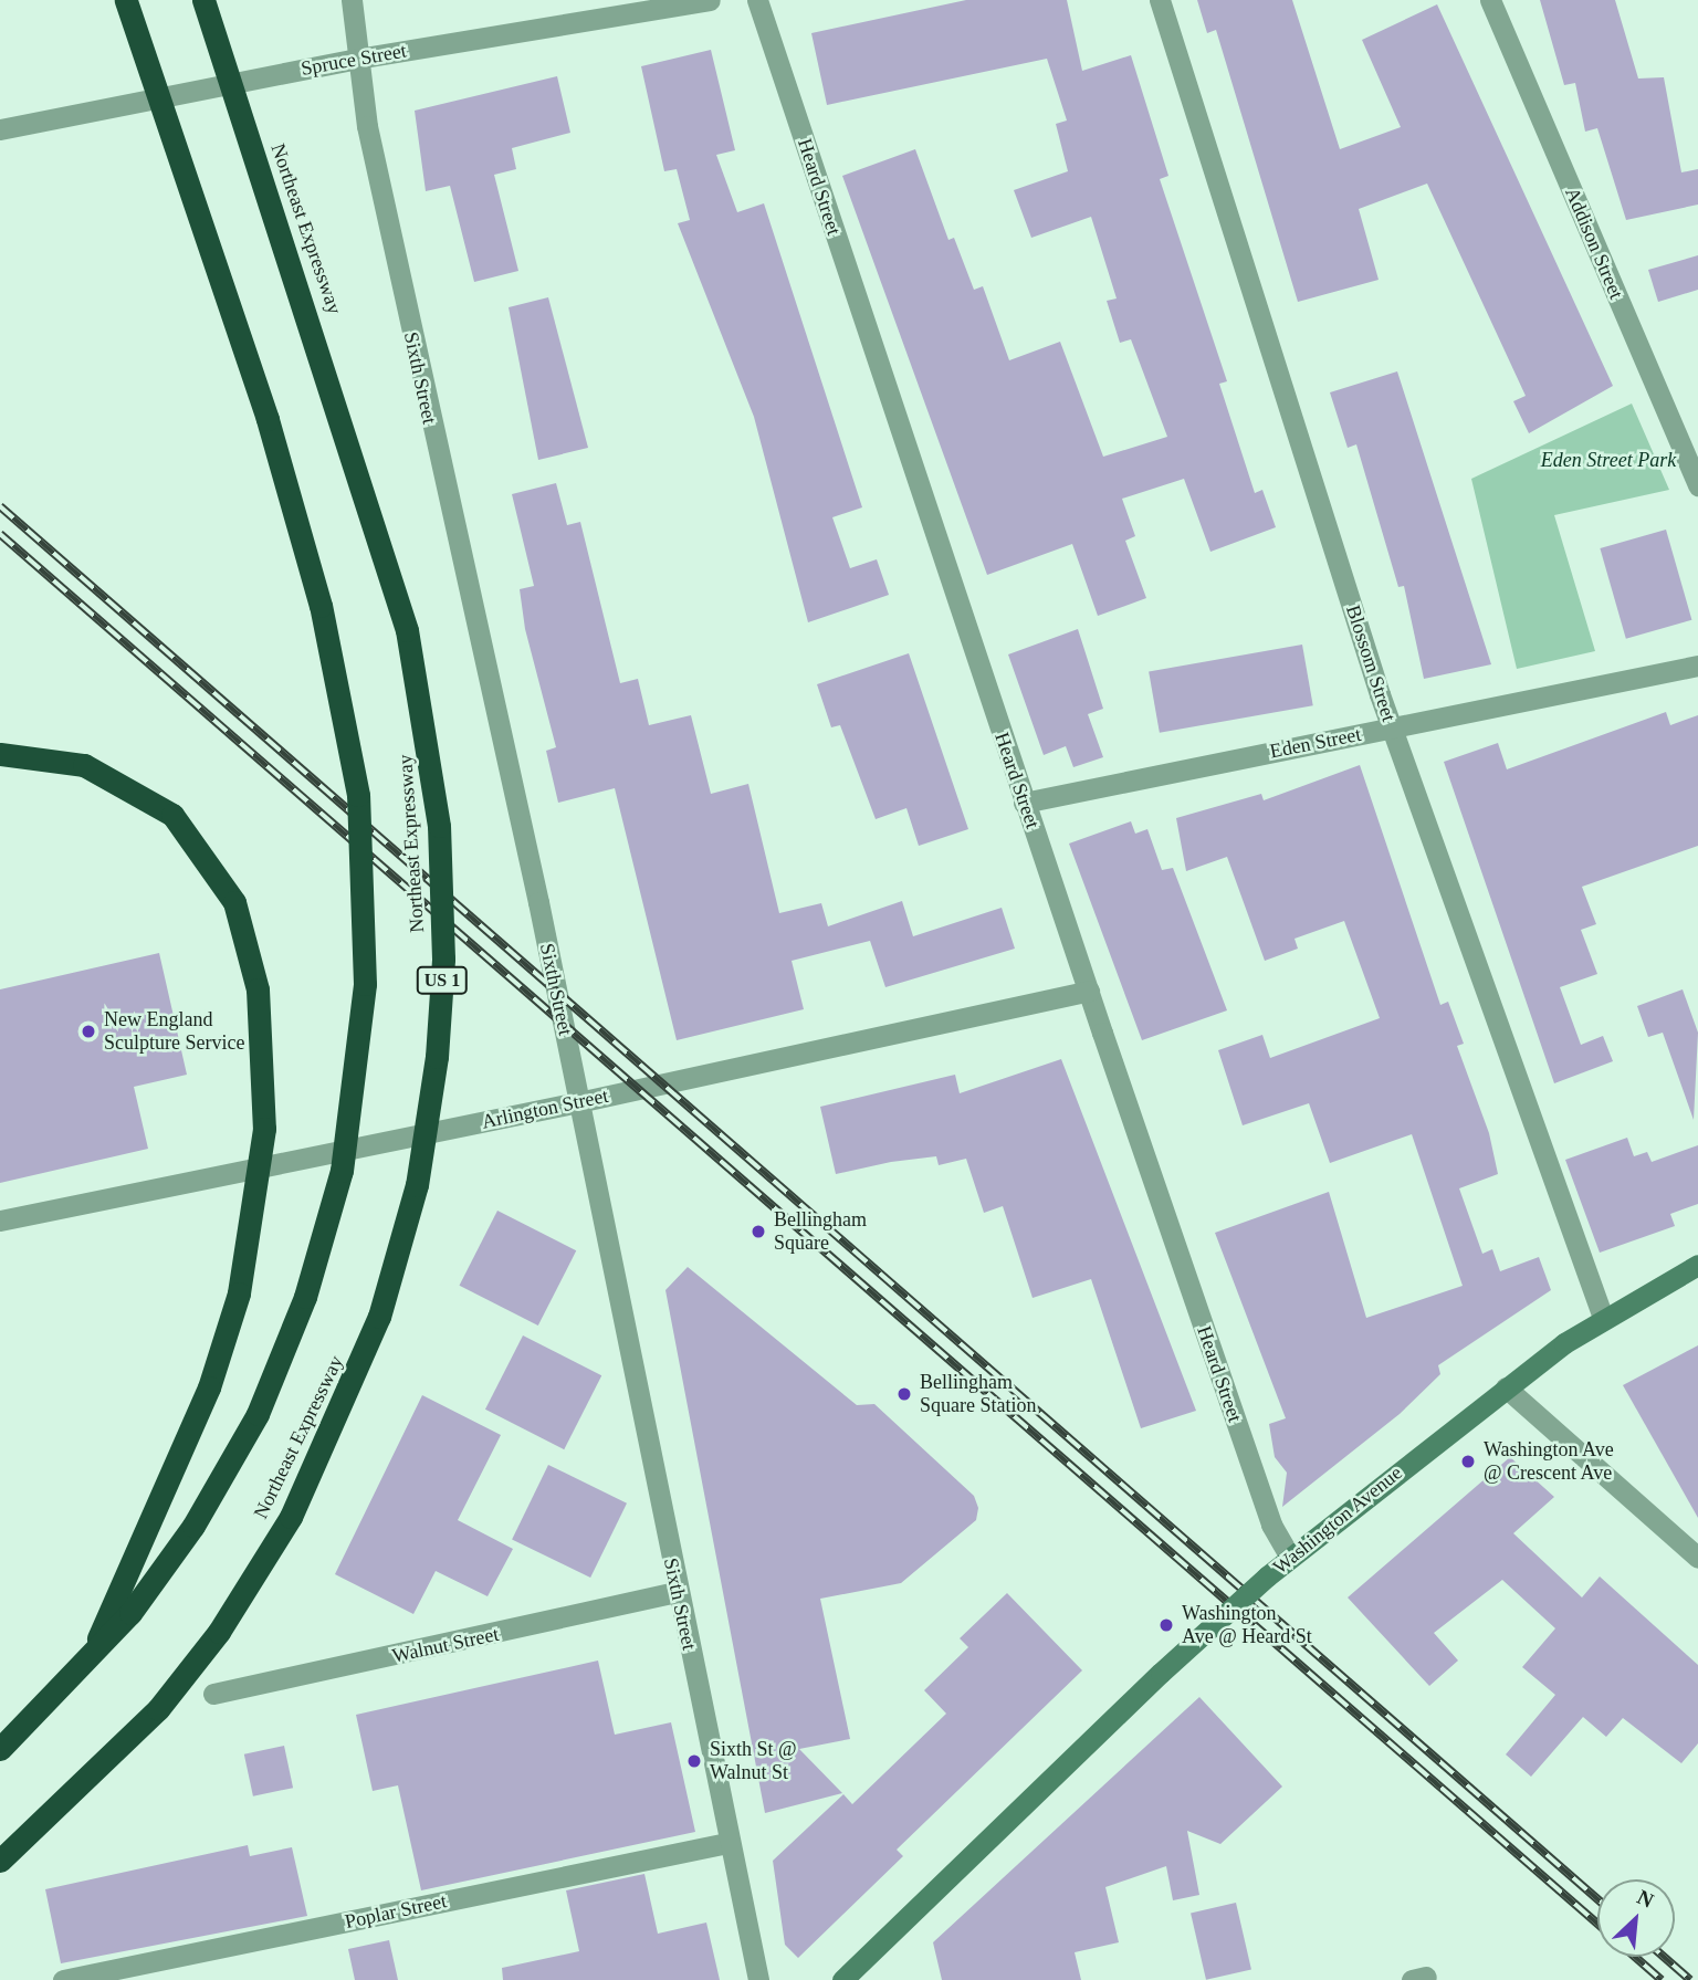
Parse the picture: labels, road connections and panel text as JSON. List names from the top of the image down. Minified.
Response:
{"streets":{"highway":["Northeast Expressway","US 1"],"main road":["Washington Avenue"],"street":["Spruce Street","Heard Street","Addison Street","Sixth Street","Blossom Street","Eden Street","Arlington Street","Walnut Street","Poplar Street"]},"crossings":[["Spruce Street","Sixth Street"],["Heard Street","Eden Street"],["Heard Street","Arlington Street"],["Heard Street","Washington Avenue"],["Sixth Street","Arlington Street"],["Sixth Street","Walnut Street"],["Sixth Street","Poplar Street"],["Blossom Street","Eden Street"],["Blossom Street","Washington Avenue"]],"parks":["Eden Street Park"],"places":["New England Sculpture Service","Bellingham Square","Bellingham Square Station","Washington Ave @ Crescent Ave","Washington Ave @ Heard St","Sixth St @ Walnut St"],"north":"top right"}
